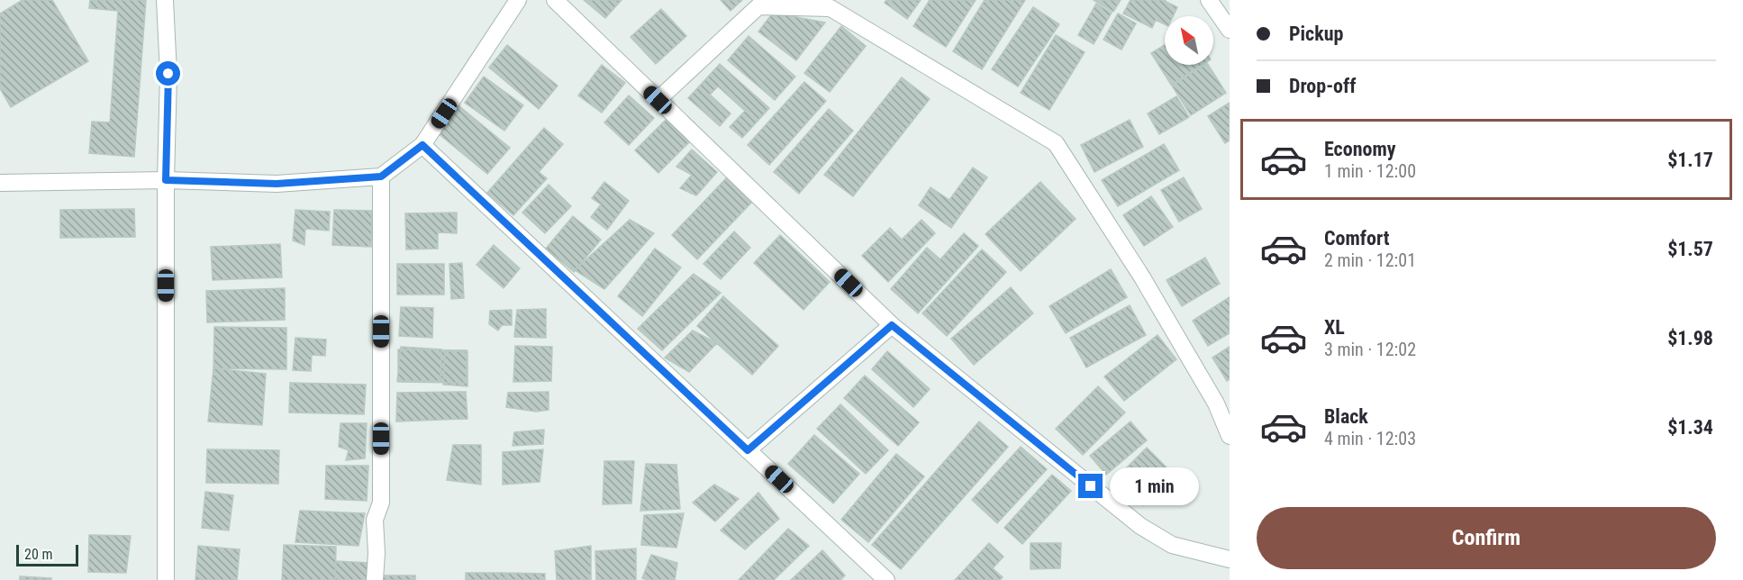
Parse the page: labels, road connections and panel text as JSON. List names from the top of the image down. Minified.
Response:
{"scale_bar":"20 m","north":"top left","page":{"banner":["Pickup","Drop-off"],"list":[{"name":"Economy","note":"1 min · 12:00","value":"$1.17"},{"name":"Comfort","note":"2 min · 12:01","value":"$1.57"},{"name":"XL","note":"3 min · 12:02","value":"$1.98"},{"name":"Black","note":"4 min · 12:03","value":"$1.34"}],"bubble":"1 min","buttons":"Confirm","scale":"20 m"}}
